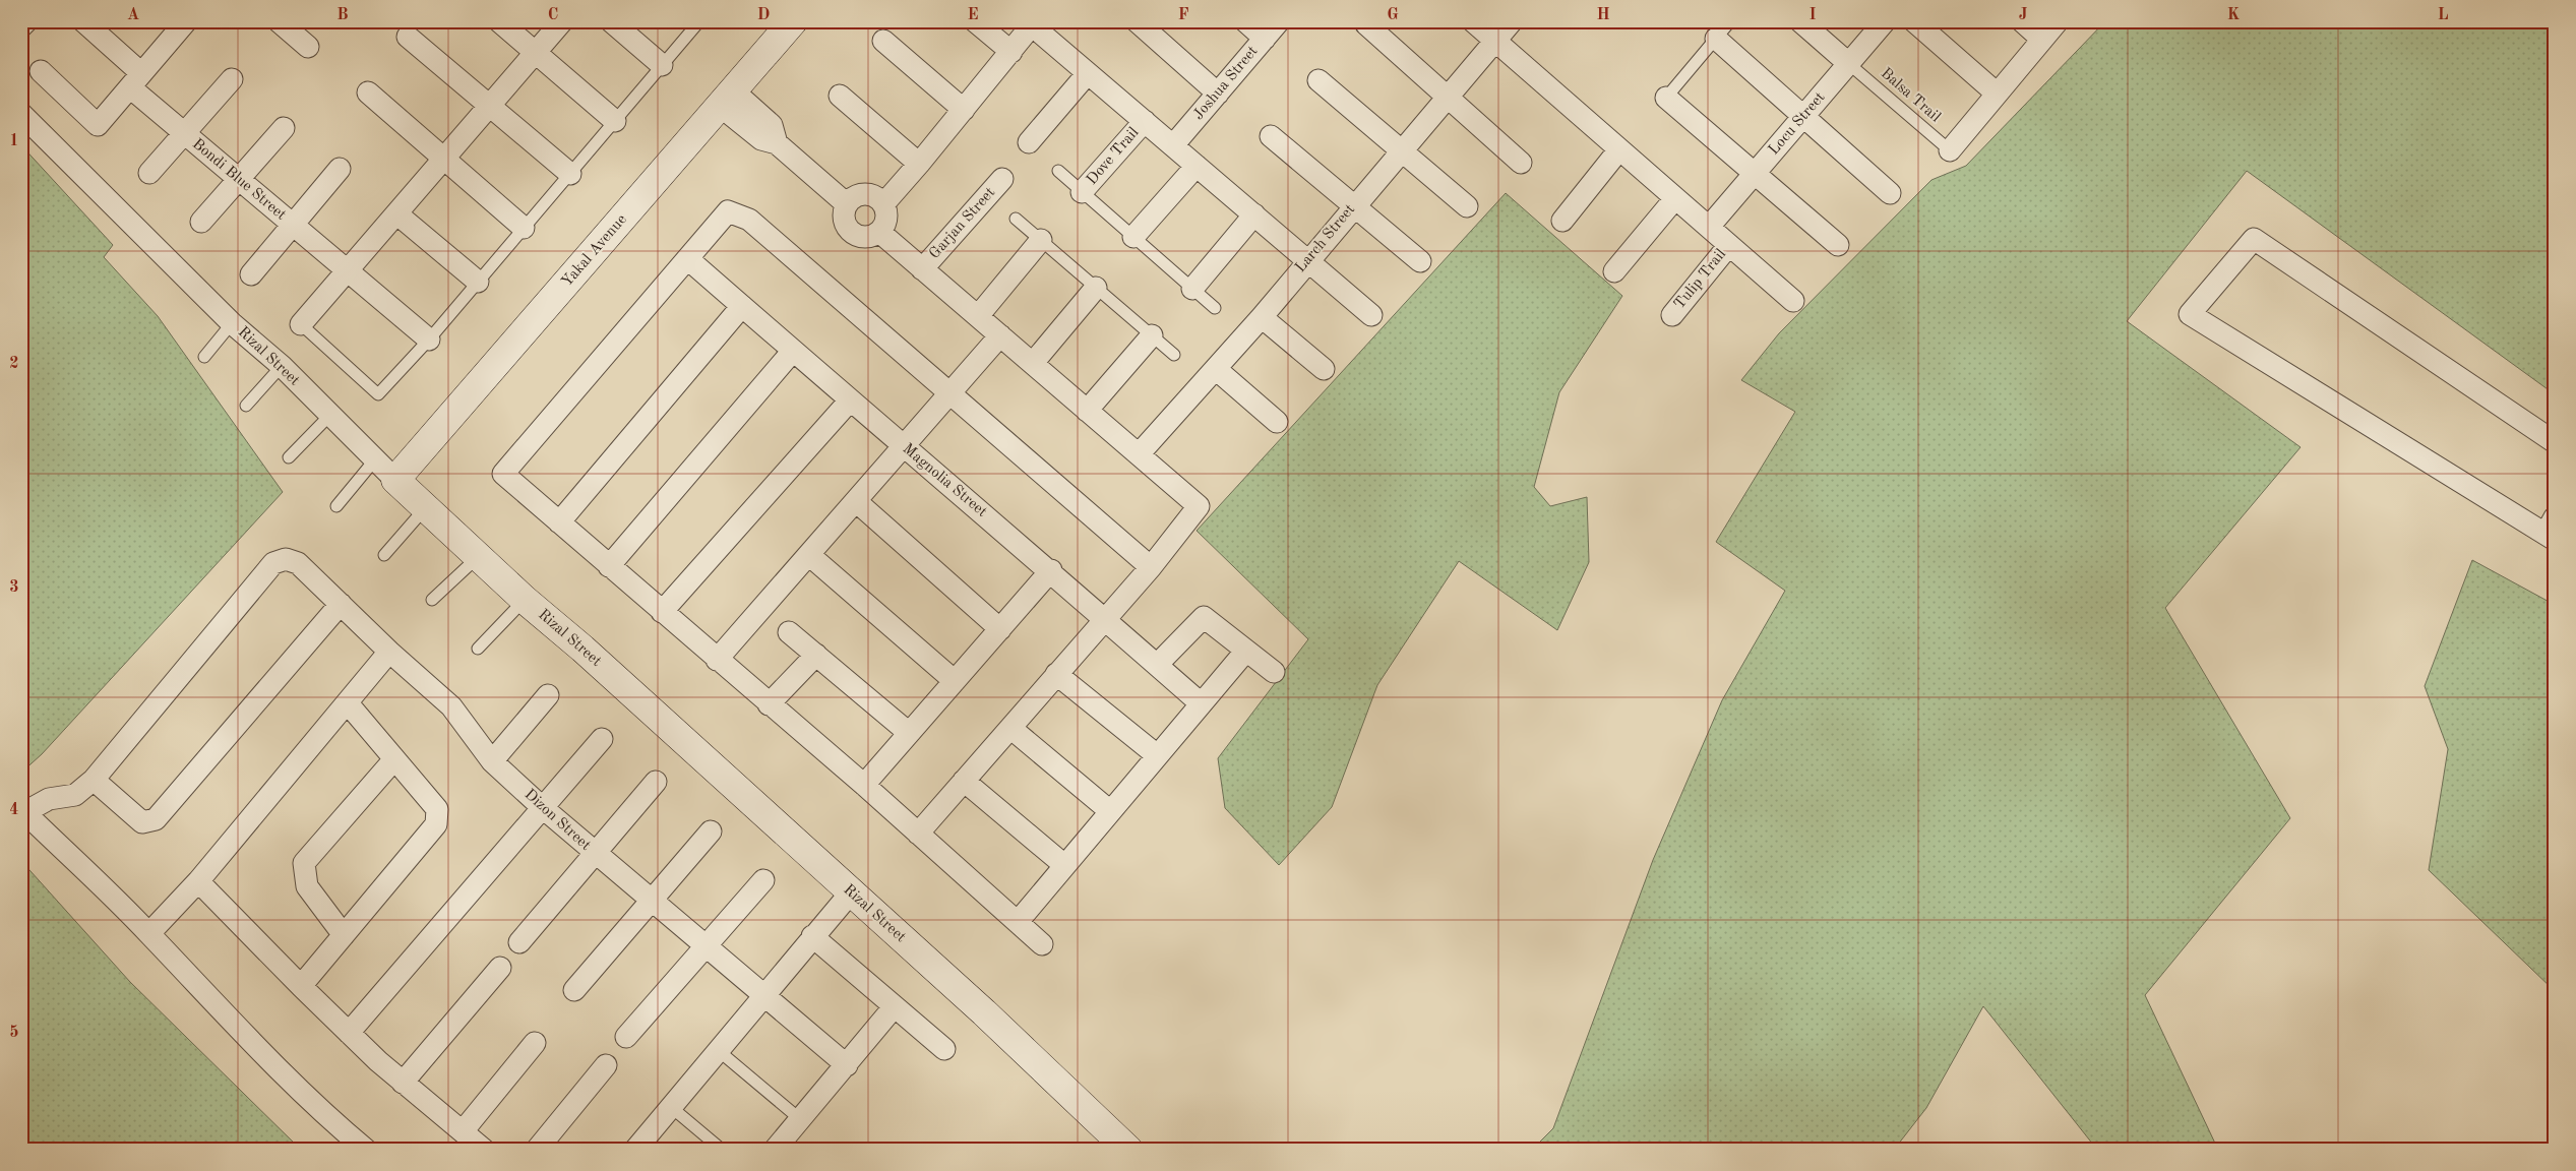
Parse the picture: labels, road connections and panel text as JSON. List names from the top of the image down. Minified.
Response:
{"streets":{"street":["Joshua Street","Locu Street","Dove Trail","Bondi Blue Street","Garjan Street","Larch Street","Yakal Avenue","Tulip Trail","Rizal Street","Magnolia Street","Dizon Street"],"lane":["Balsa Trail"]},"crossings":[["Balsa Trail","Locu Street"],["Yakal Avenue","Rizal Street"]],"grid":{"columns":["A","B","C","D","E","F","G","H","I","J","K","L"],"rows":["1","2","3","4","5"]}}
